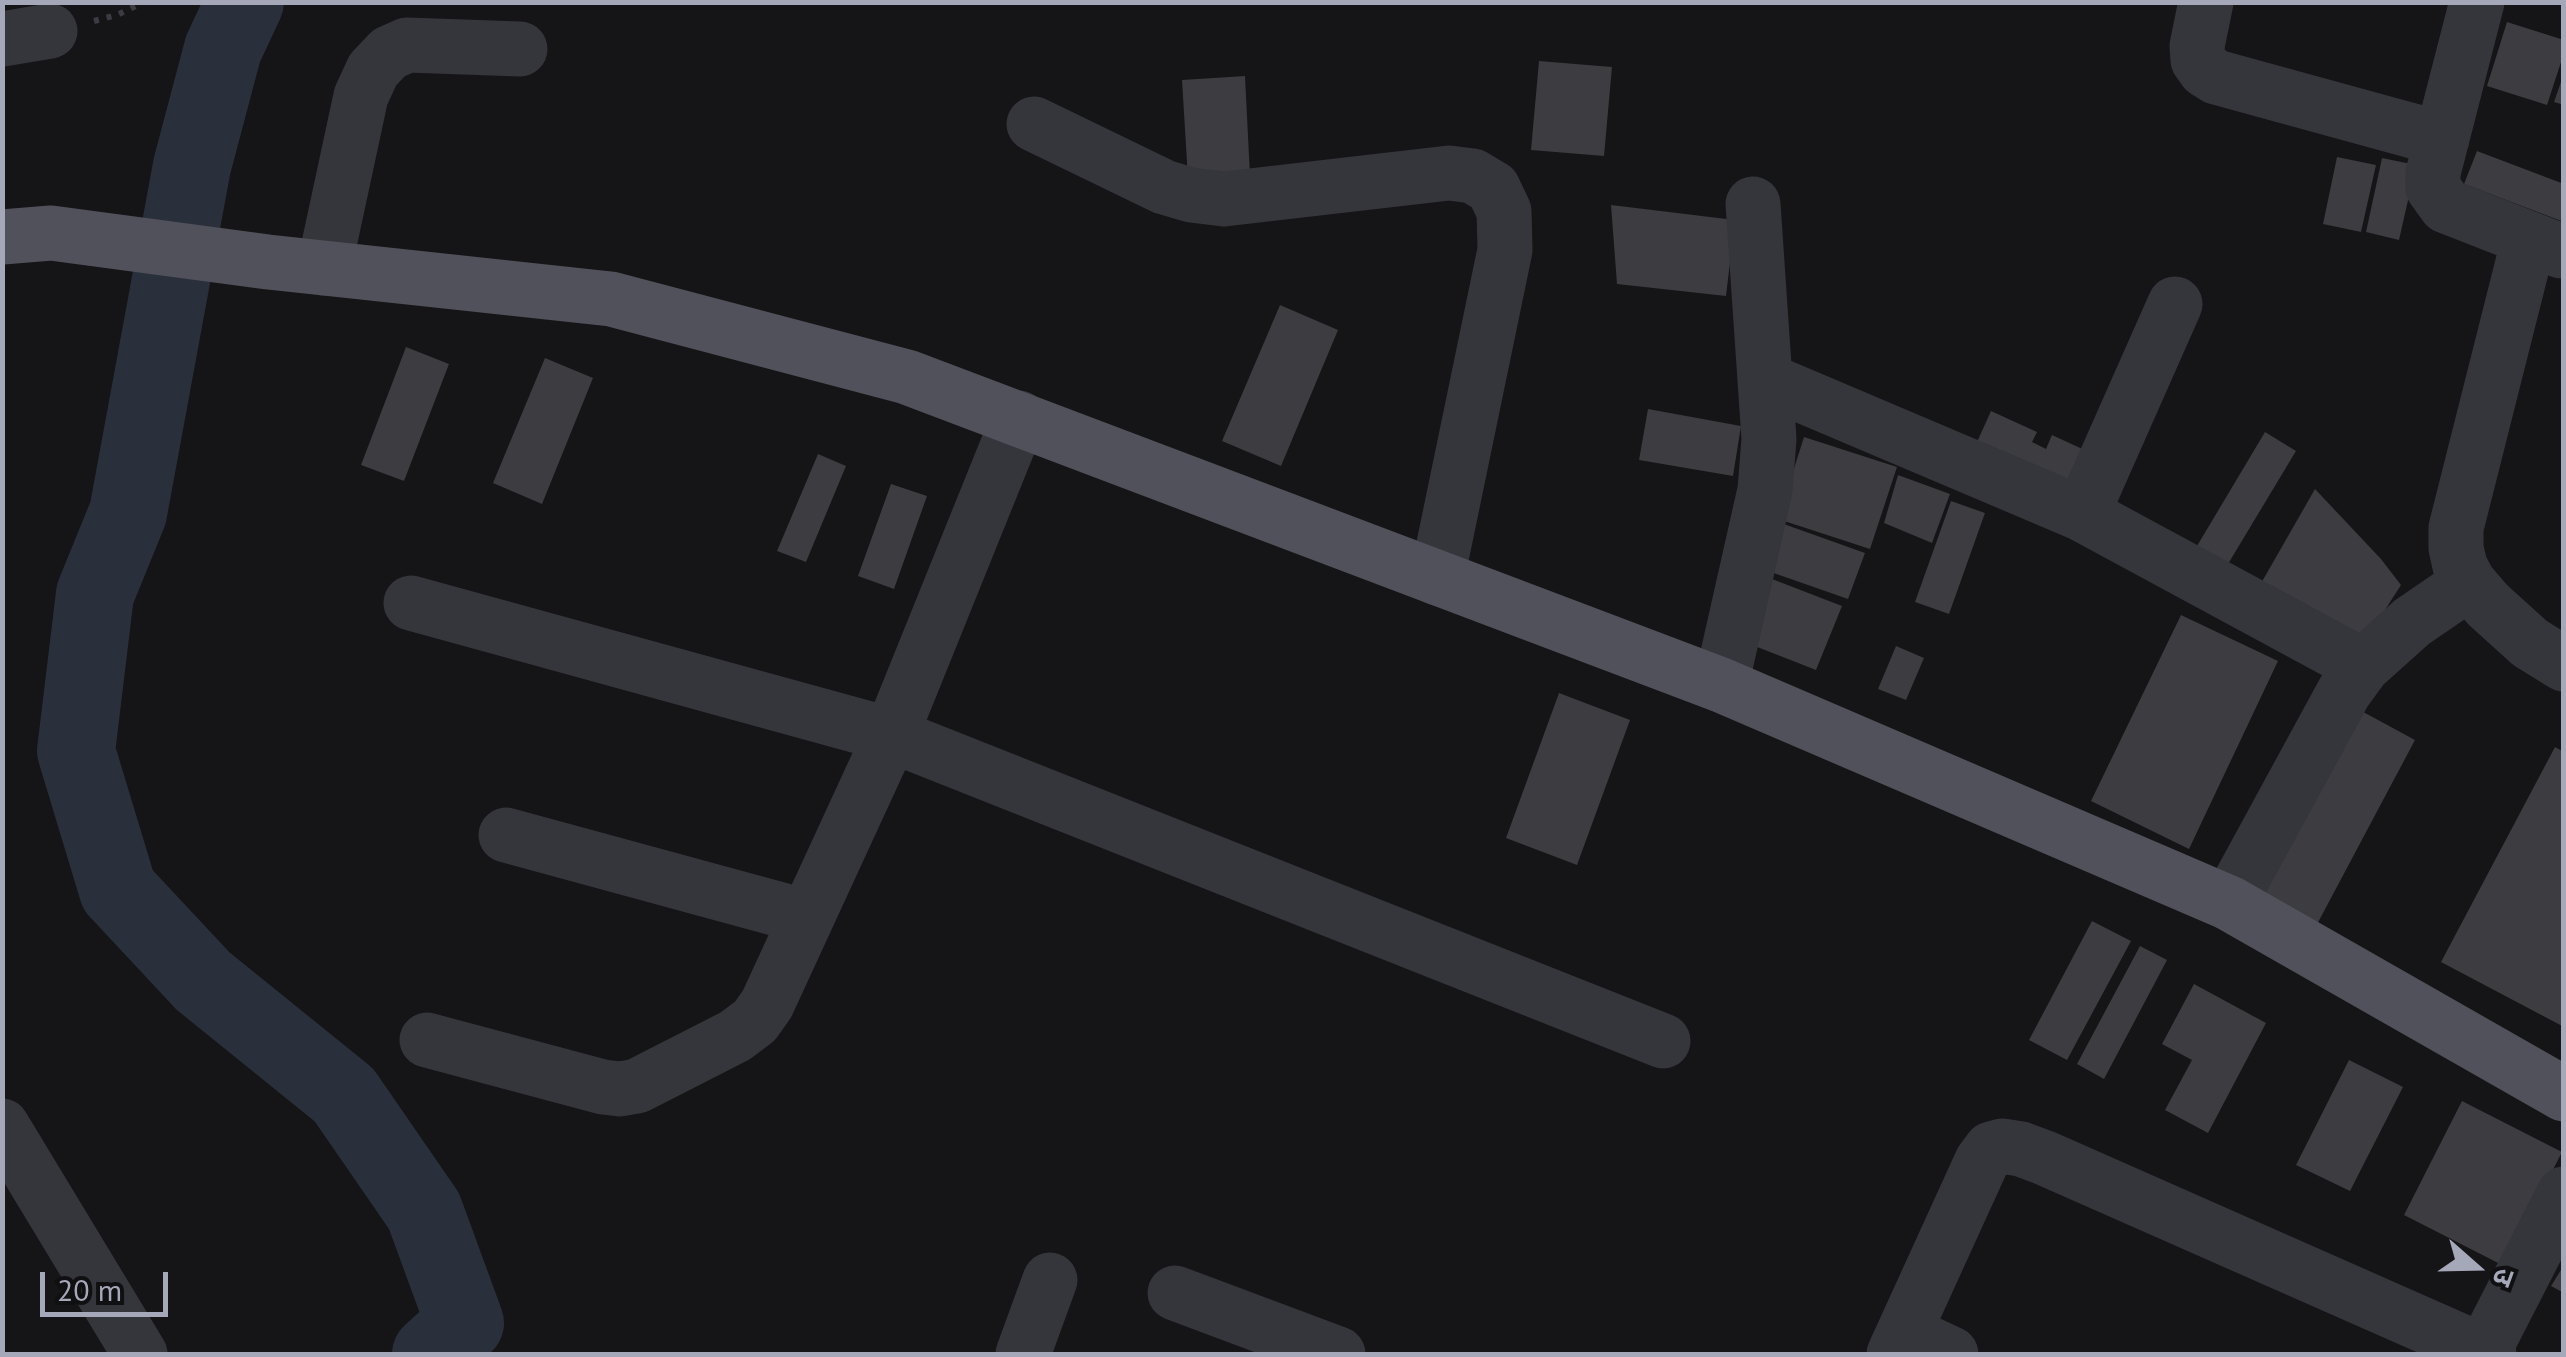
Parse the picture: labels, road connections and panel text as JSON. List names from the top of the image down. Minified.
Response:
{"scale_bar":"20 m","north":"right"}
